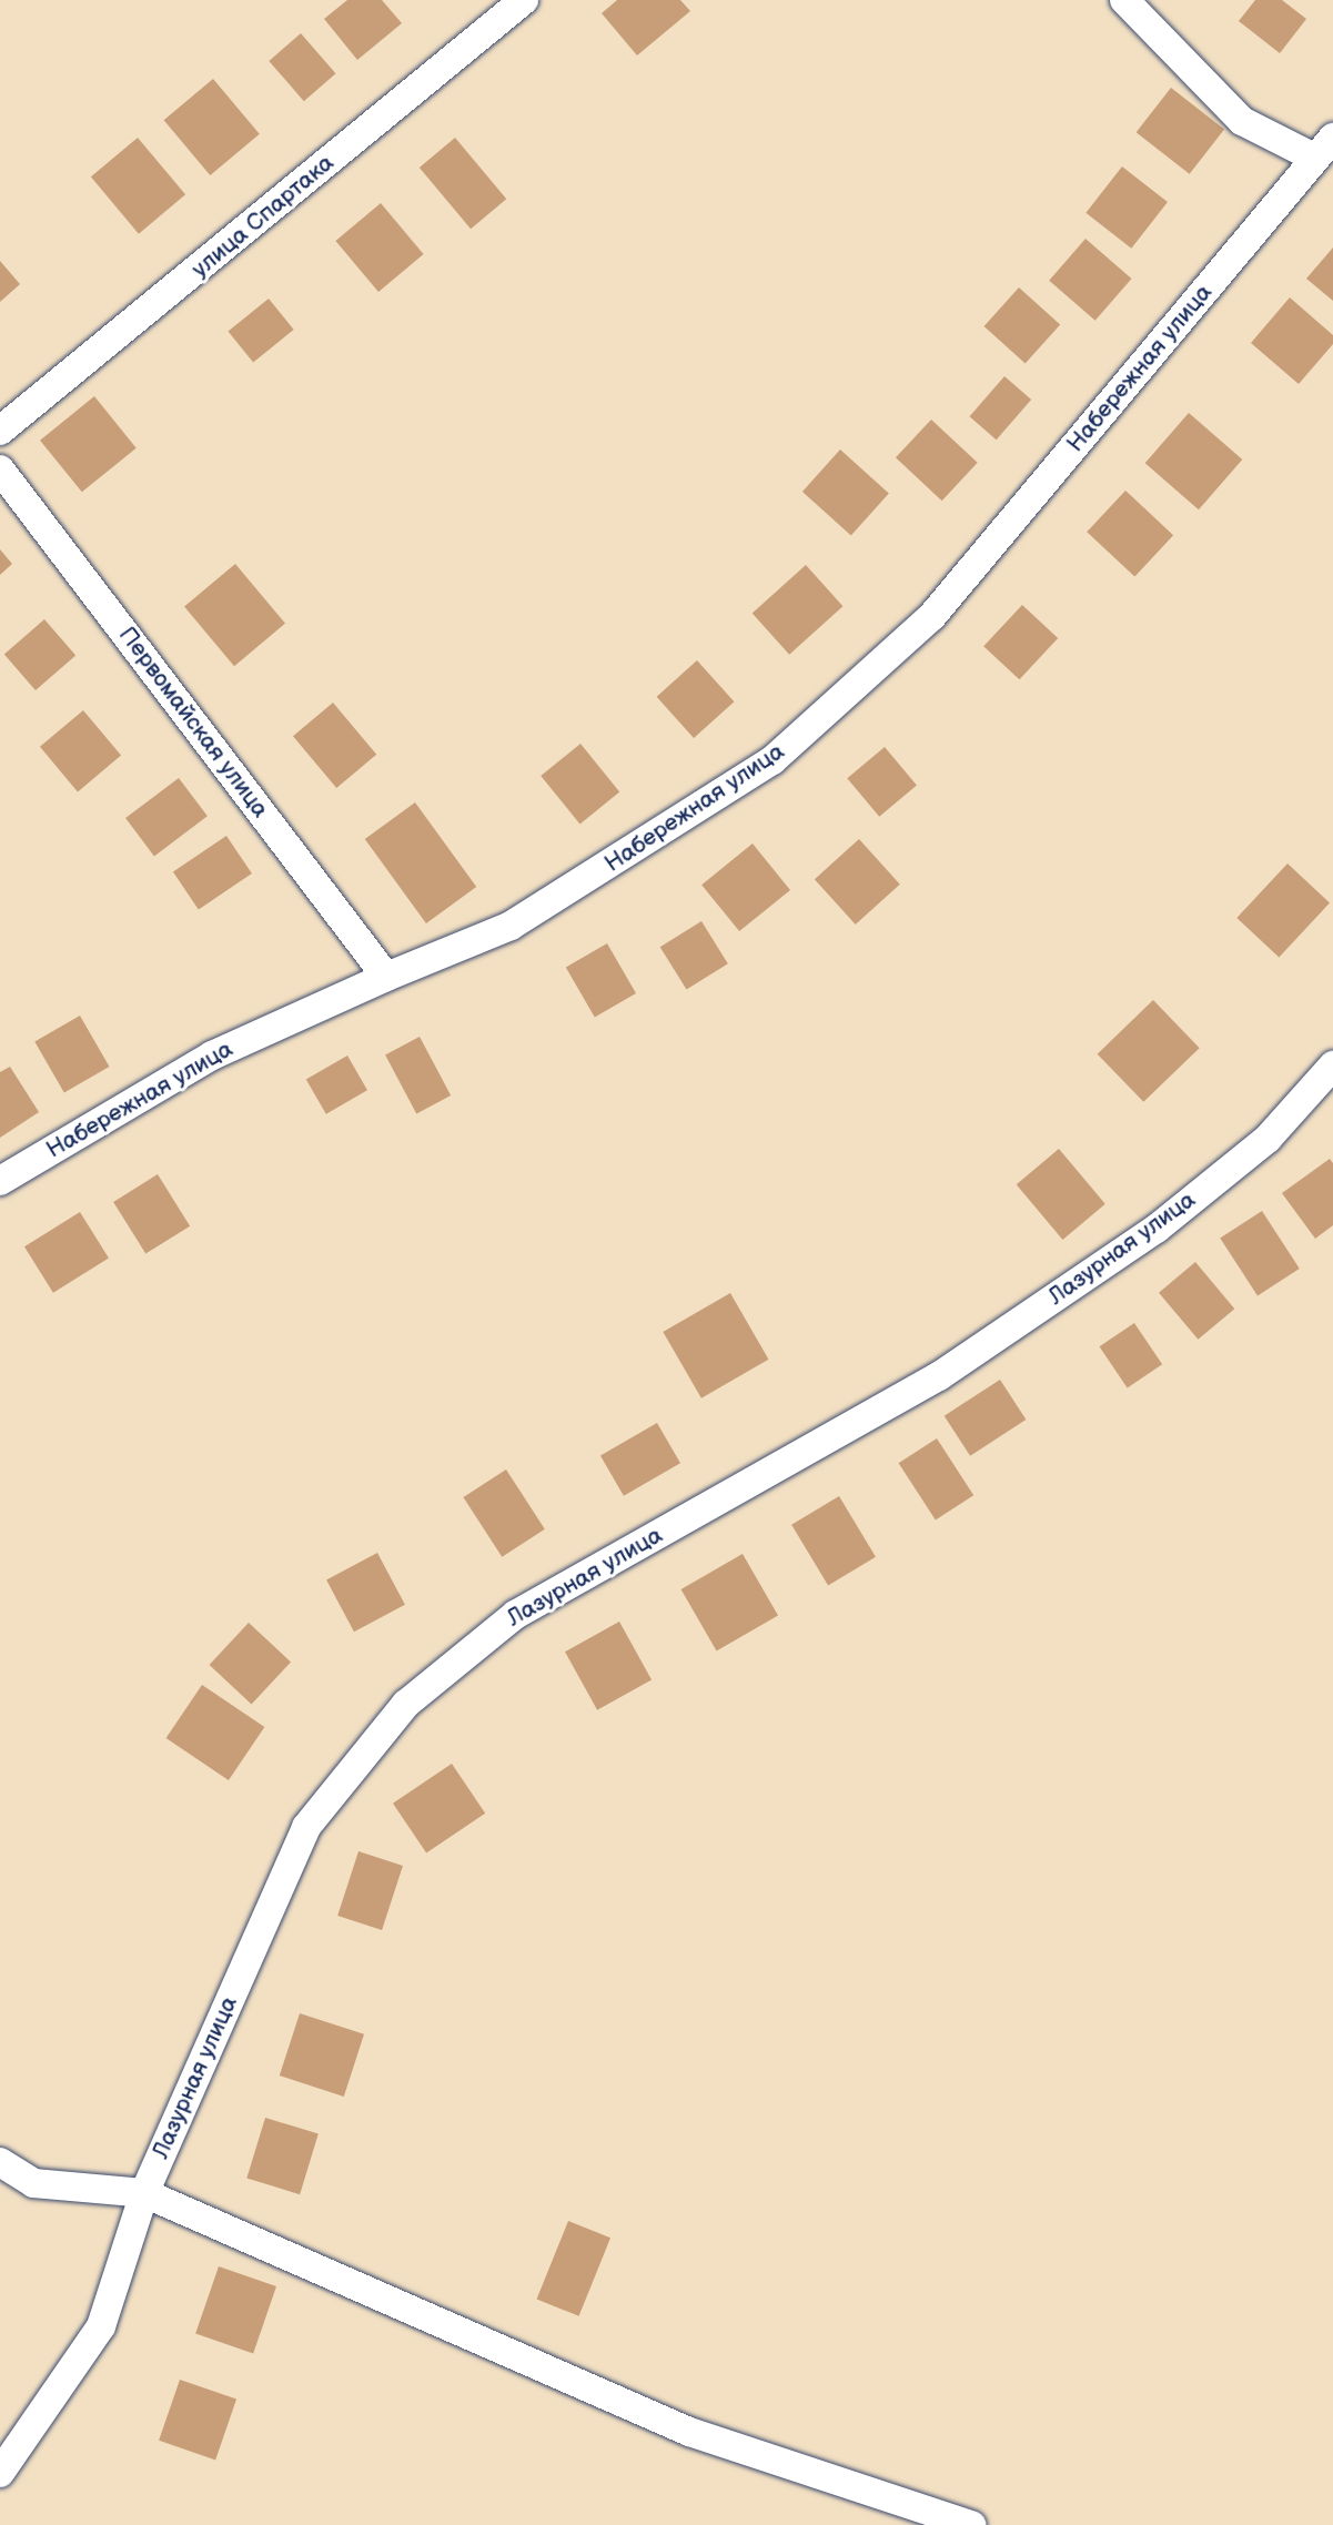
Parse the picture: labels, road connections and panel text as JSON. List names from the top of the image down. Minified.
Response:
{"streets":{"street":["улица Спартака","Набережная улица","Первомайская улица","Лазурная улица"]},"crossings":[["Набережная улица","Первомайская улица"]]}
